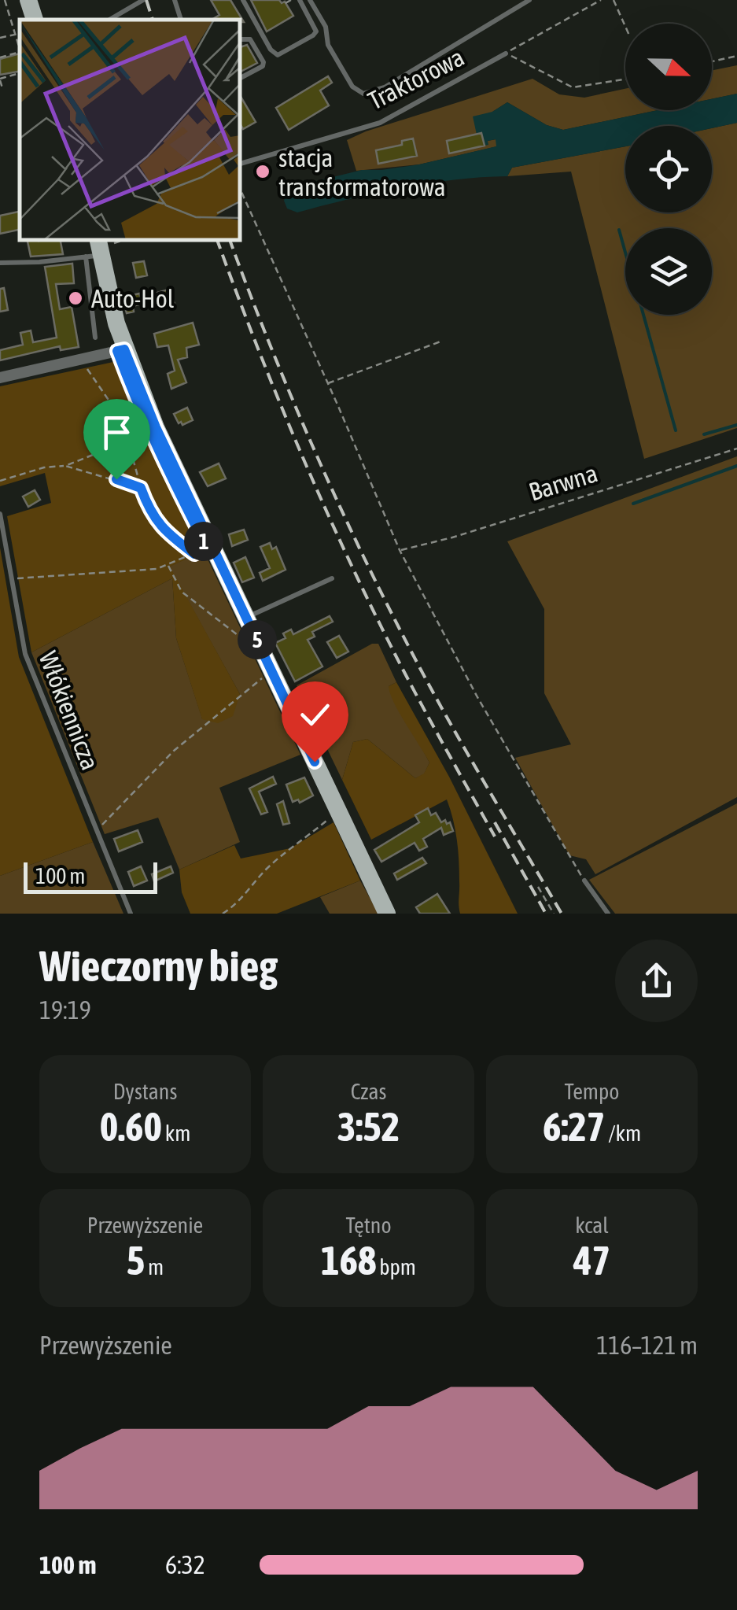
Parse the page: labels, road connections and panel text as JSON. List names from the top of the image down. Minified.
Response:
{"streets":{"lane":["Traktorowa","Włókiennicza"],"path":["Barwna"]},"places":["stacja transformatorowa","Auto-Hol"],"scale_bar":"100 m","north":"right","page":{"pins":["1","5"],"scale":"100 m","heading":["Wieczorny bieg","19:19"],"stats":[["Dystans","0.60 km"],["Czas","3:52"],["Tempo","6:27 /km"],["Przewyższenie","5 m"],["Tętno","168 bpm"],["kcal","47"]],"chart":["Przewyższenie","116–121 m"],"list":[{"name":"100 m","note":"6:32"}]}}
